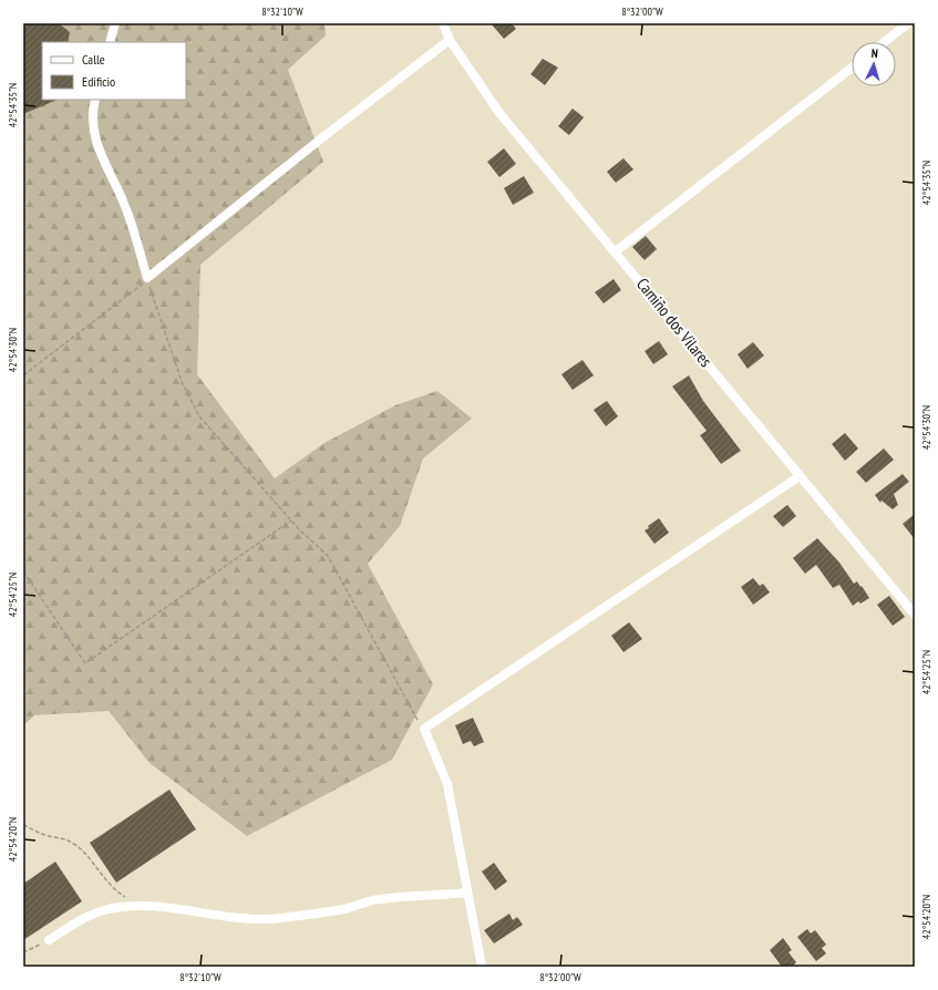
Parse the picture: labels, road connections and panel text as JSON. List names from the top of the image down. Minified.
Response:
{"streets":{"street":["Camiño dos Vilares"]},"legend":["Calle","Edificio"],"north":"top","coordinates":["8°32'10\"W","8°32'00\"W","42°54'35\"N","42°54'30\"N","42°54'25\"N","42°54'20\"N"]}
